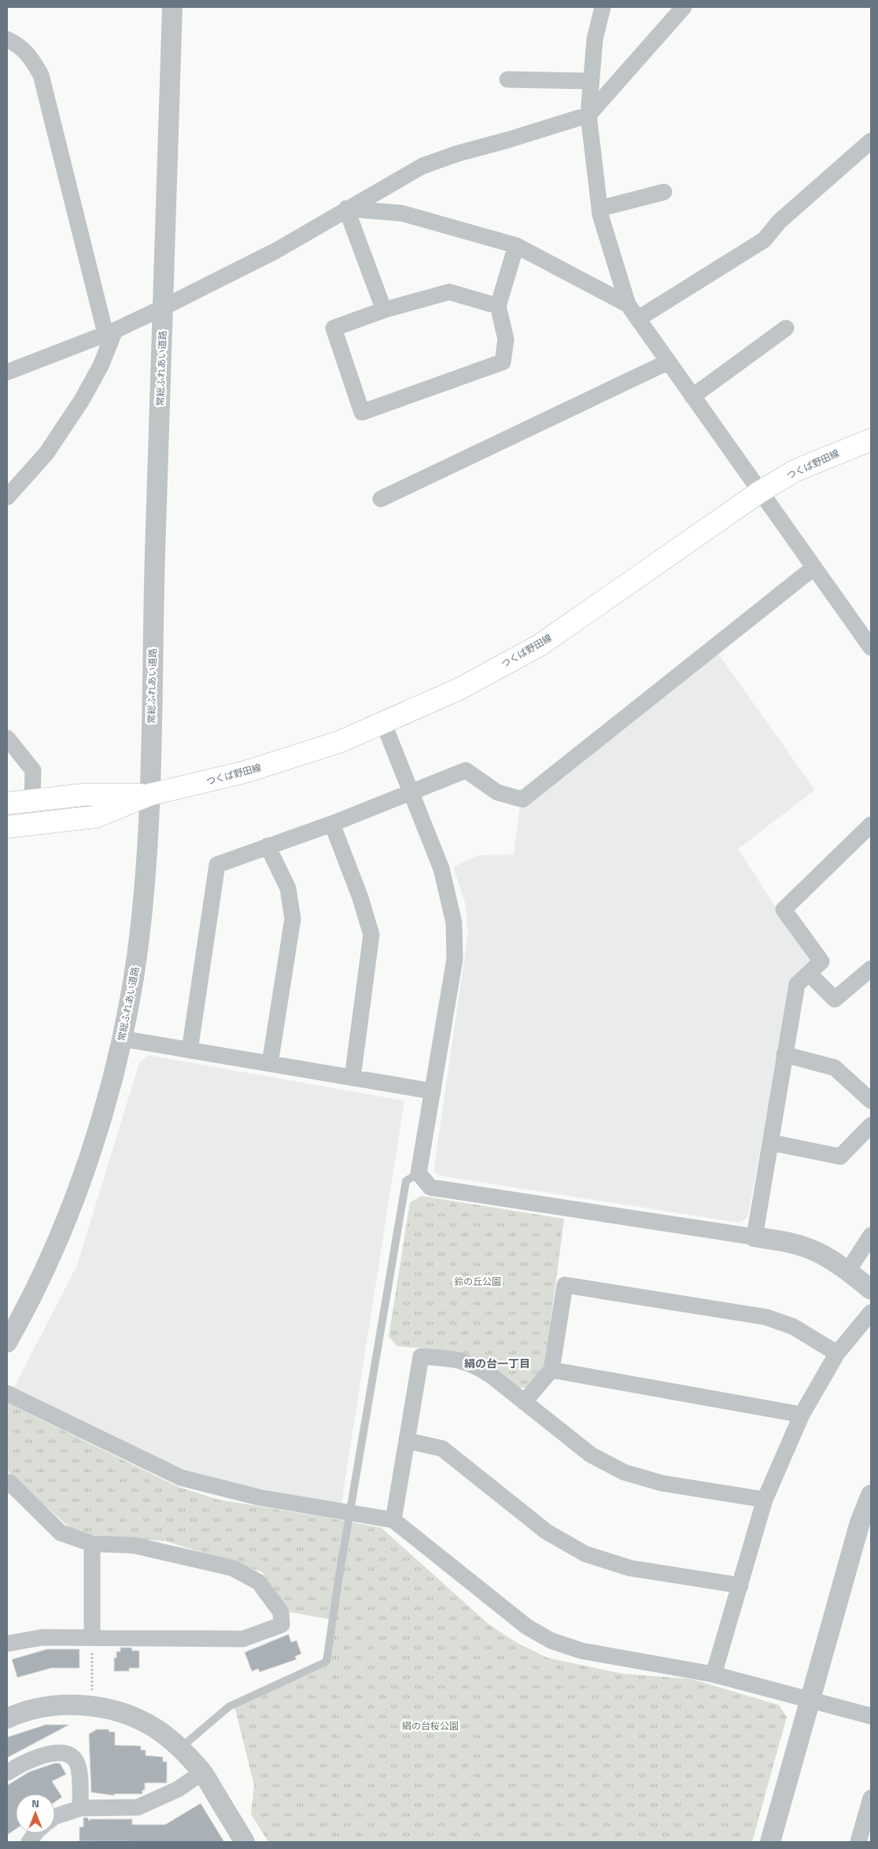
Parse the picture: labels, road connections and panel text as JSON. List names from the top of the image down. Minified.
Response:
{"streets":{"main road":["つくば野田線"],"street":["常総ふれあい道路"]},"crossings":[["常総ふれあい道路","つくば野田線"]],"districts":["絹の台一丁目"],"parks":["鈴の丘公園","絹の台桜公園"],"north":"top"}
